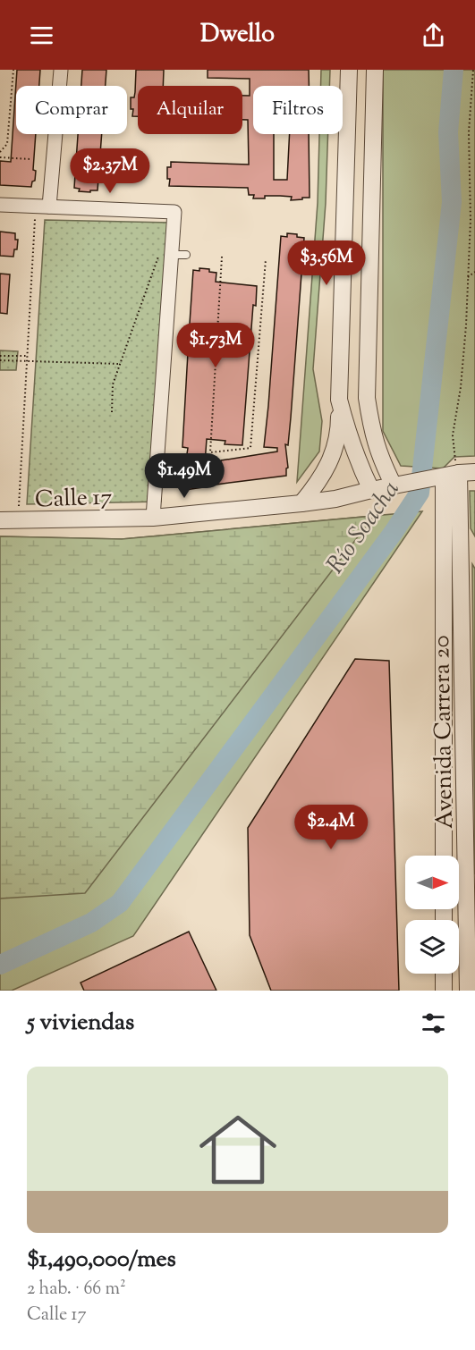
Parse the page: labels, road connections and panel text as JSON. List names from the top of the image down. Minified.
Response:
{"streets":{"street":["Calle 17","Avenida Carrera 20"]},"crossings":[["Calle 17","Avenida Carrera 20"]],"water":["Río Soacha"],"north":"right","page":{"header":"Dwello","chip":["Comprar","Alquilar","Filtros"],"price":["$2.37M","$3.56M","$1.73M","$1.49M","$2.4M"],"heading":"5 viviendas","list":[{"name":"$1,490,000/mes","note":"2 hab. · 66 m² · Calle 17"}]}}
